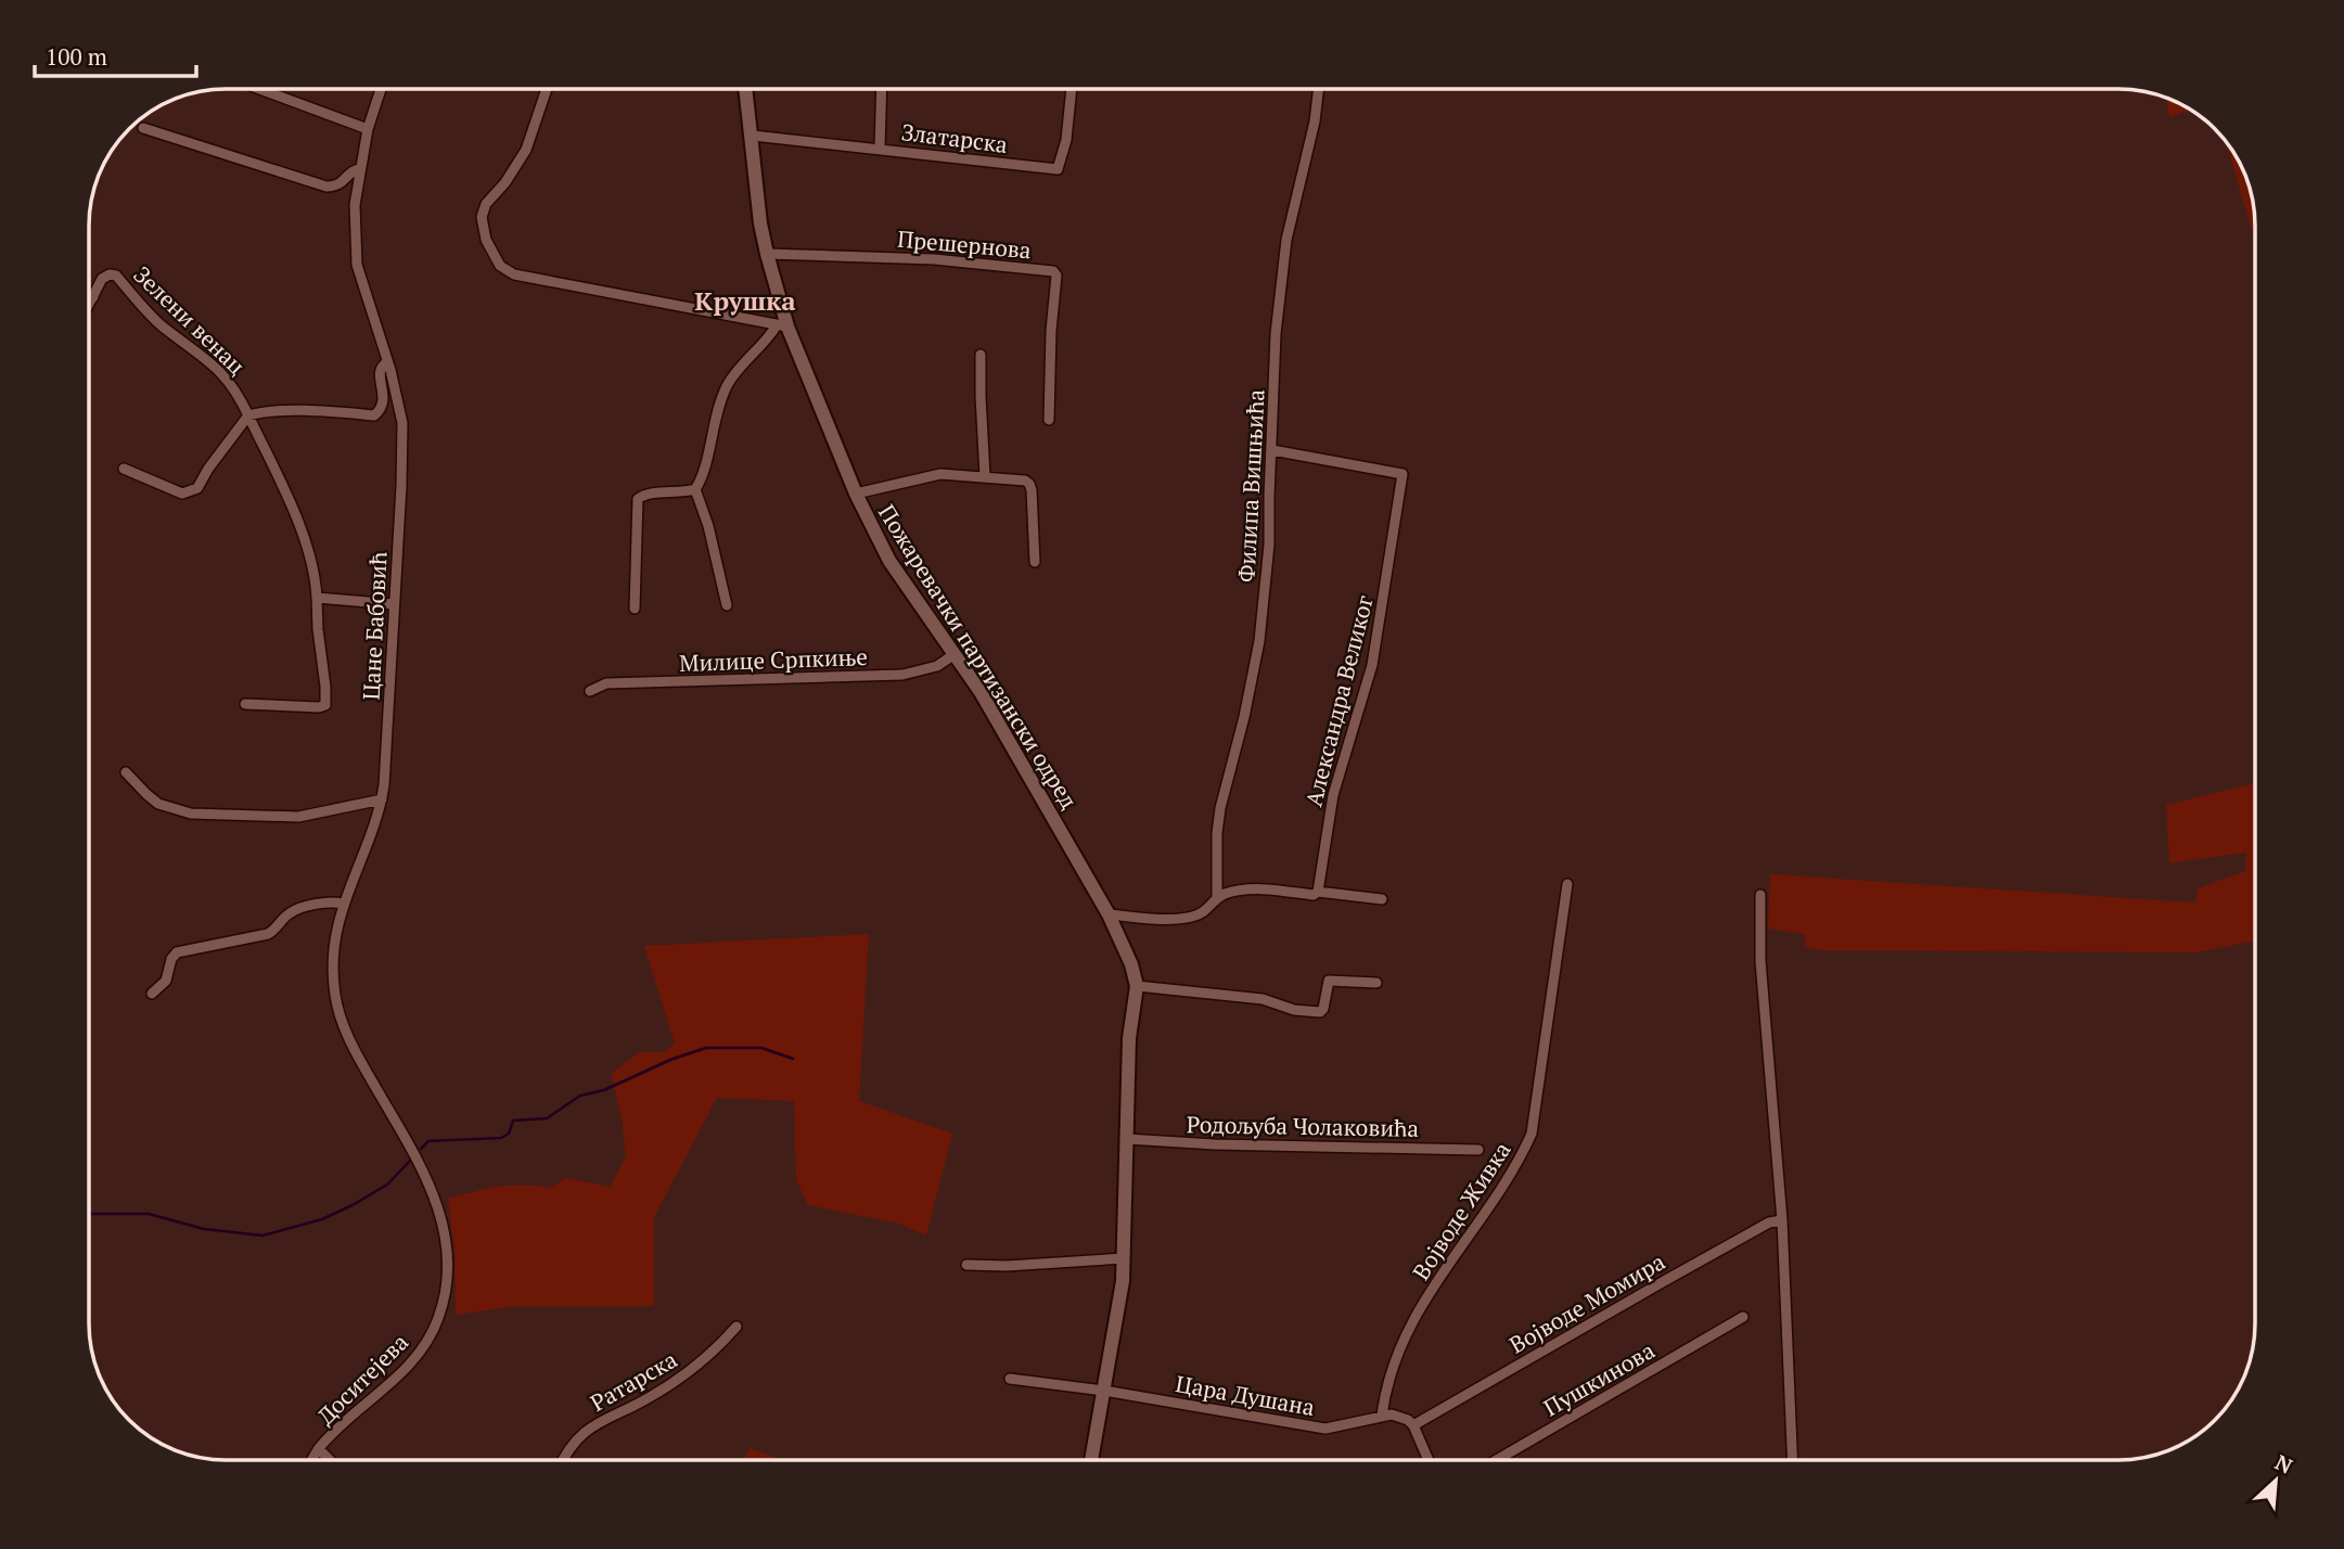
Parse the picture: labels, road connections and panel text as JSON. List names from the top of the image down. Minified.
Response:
{"streets":{"street":["Златарска","Прешернова","Зелени венац","Филипа Вишњића","Цане Бабовић","Пожаревачки партизански одред","Милице Српкиње","Александра Великог","Родољуба Чолаковића","Војводе Живка","Војводе Момира","Доситејева","Пушкинова","Ратарска","Цара Душана"]},"crossings":[["Златарска","Пожаревачки партизански одред"],["Прешернова","Пожаревачки партизански одред"],["Филипа Вишњића","Александра Великог"],["Цане Бабовић","Доситејева"],["Пожаревачки партизански одред","Милице Српкиње"],["Пожаревачки партизански одред","Родољуба Чолаковића"],["Пожаревачки партизански одред","Цара Душана"],["Војводе Живка","Цара Душана"],["Војводе Момира","Цара Душана"]],"districts":["Крушка"],"scale_bar":"100 m","north":"top right"}
